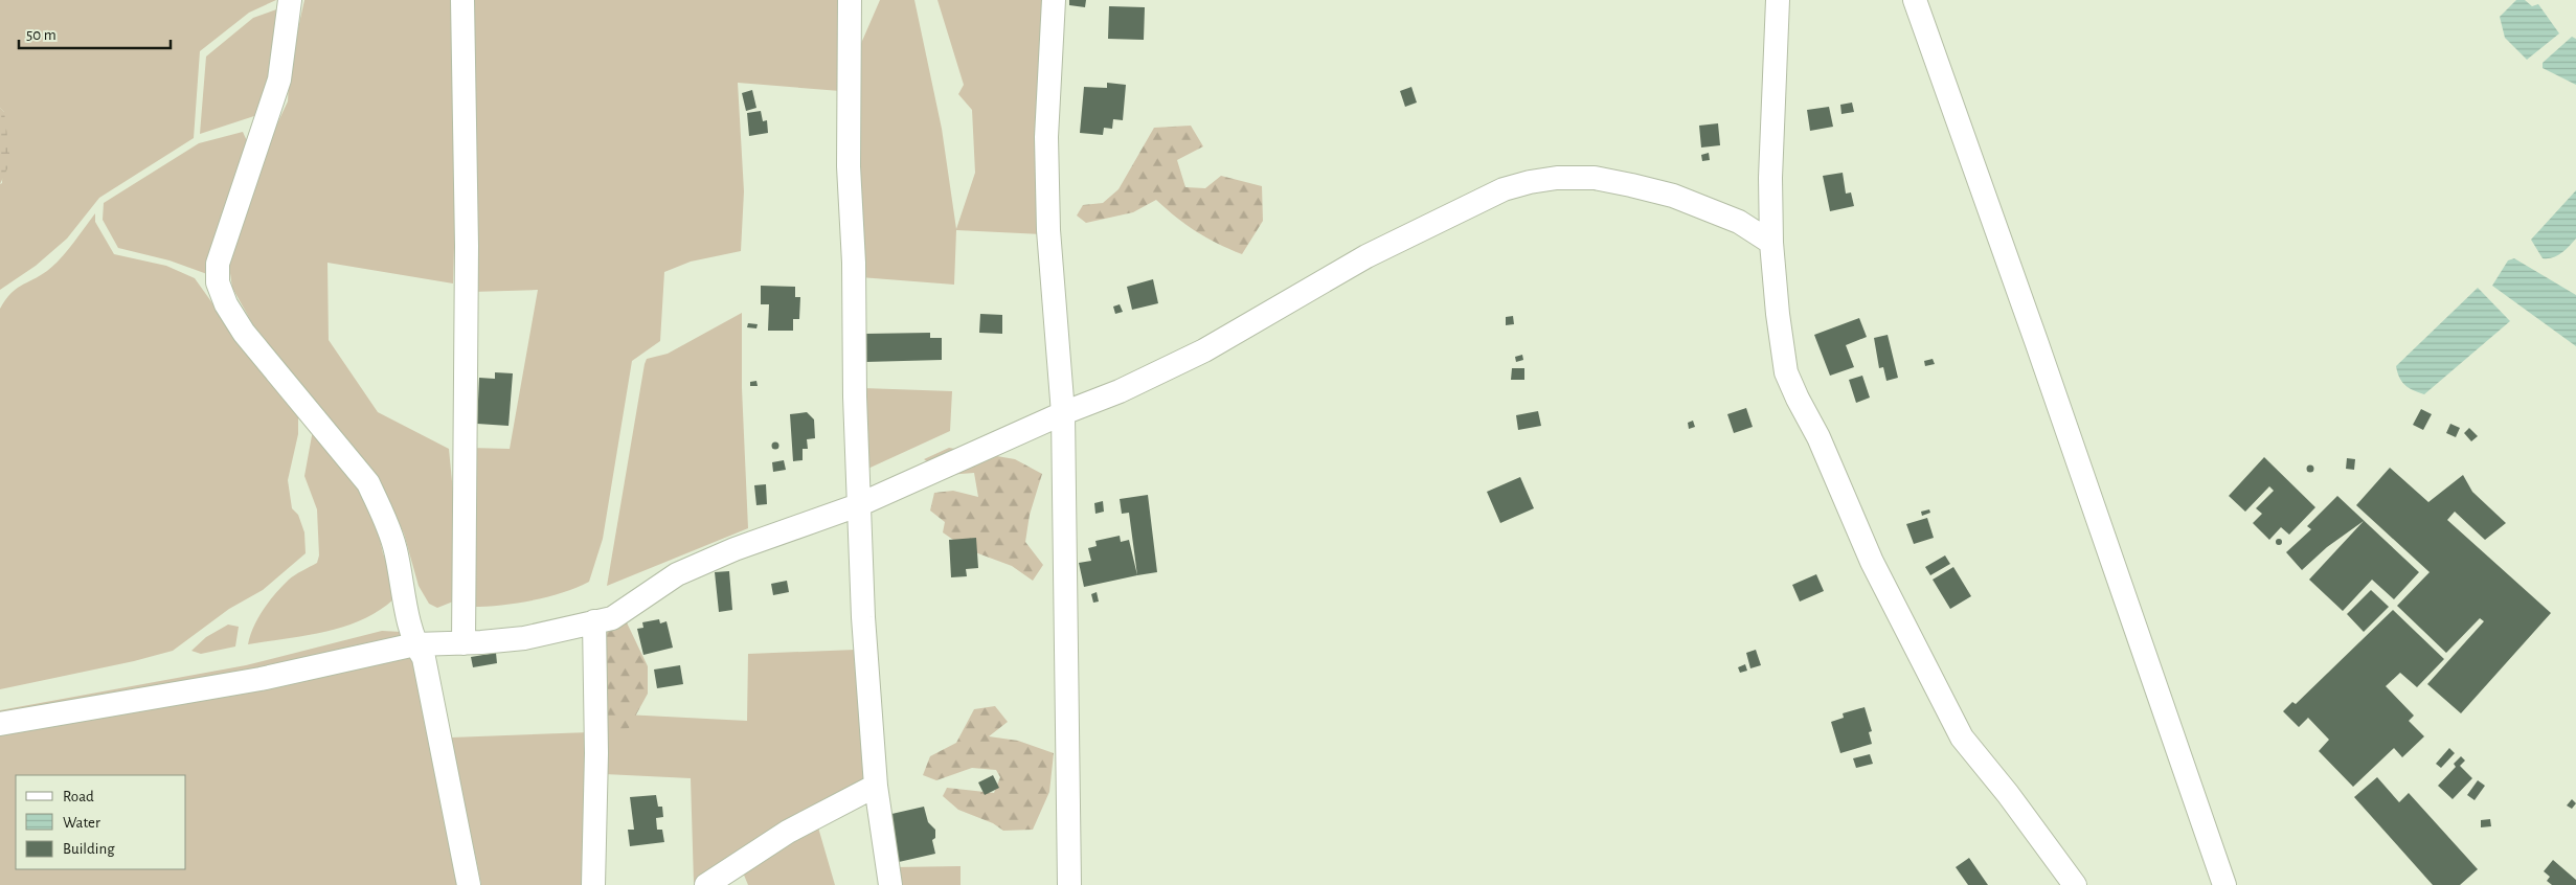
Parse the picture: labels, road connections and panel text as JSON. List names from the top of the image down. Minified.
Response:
{"legend":["Road","Water","Building"],"scale_bar":"50 m"}
